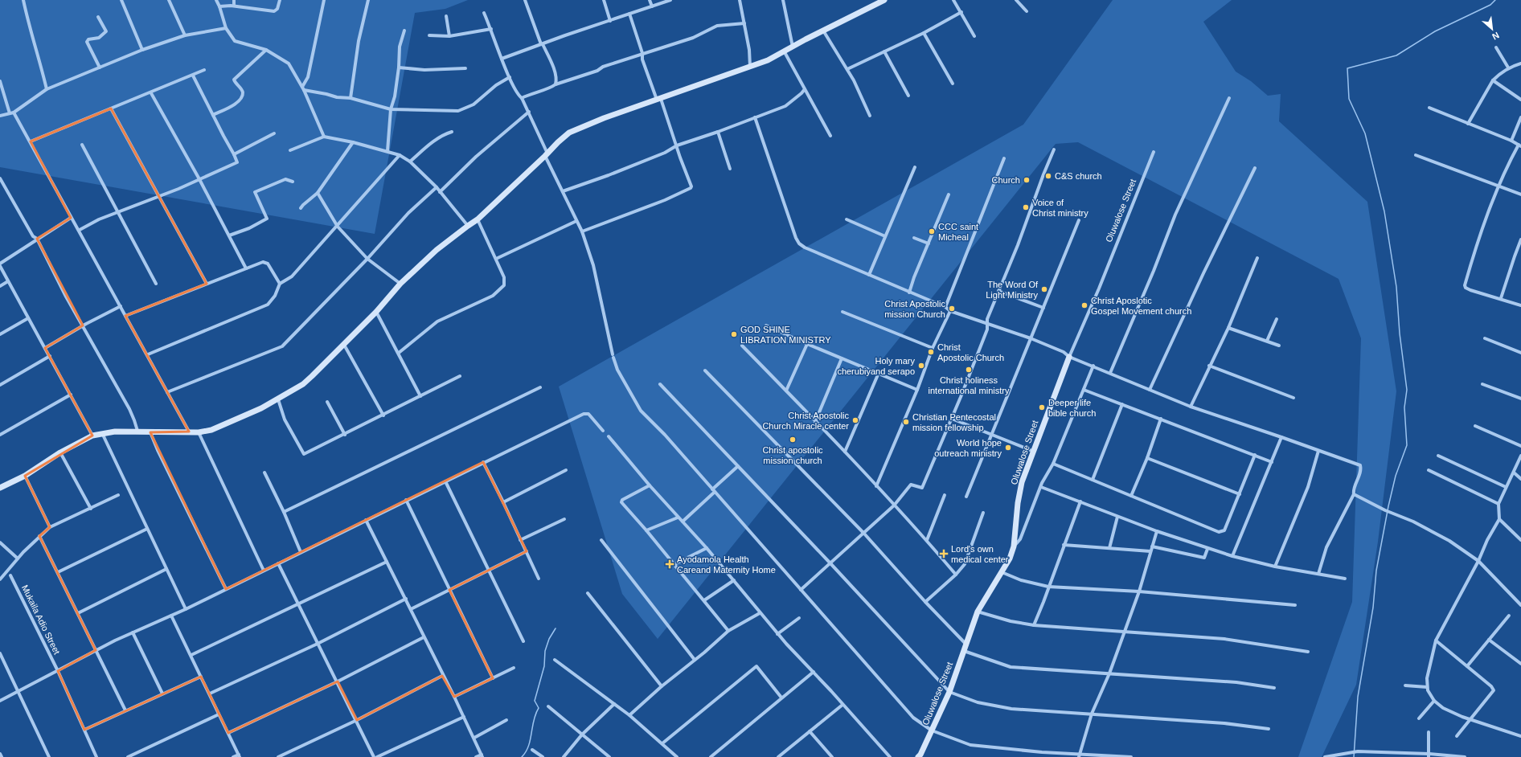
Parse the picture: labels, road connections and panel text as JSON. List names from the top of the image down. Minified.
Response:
{"streets":{"street":["Oluwalose Street","Mukaila Adio Street"]},"places":{"other":["C&S church","Church","Voice of Christ ministry","CCC saint Micheal","The Word Of Light Ministry","Christ Aposlotic Gospel Movement church","Christ Apostolic mission Church","GOD SHINE LIBRATION MINISTRY","Christ Apostolic Church","Holy mary cherubiyand serapo","Christ holiness international ministry","Deeper life bible church","Christ Apostolic Church Miracle center","Christian Pentecostal mission fellowship","Christ apostolic mission church","World hope outreach ministry"],"health":["Lord's own medical center","Ayodamola Health Careand Maternity Home"]},"north":"bottom right"}
